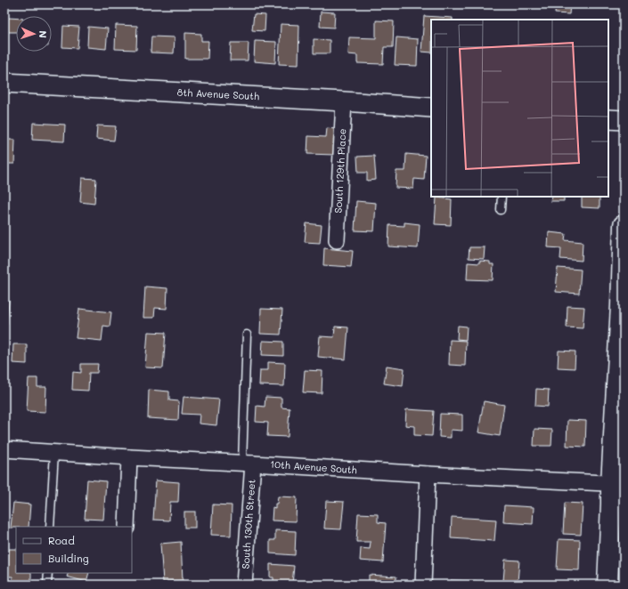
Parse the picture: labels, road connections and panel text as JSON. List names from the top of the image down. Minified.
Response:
{"streets":{"street":["8th Avenue South","South 129th Place","10th Avenue South","South 130th Street"]},"crossings":[["8th Avenue South","South 129th Place"],["10th Avenue South","South 130th Street"]],"legend":["Road","Building"],"north":"right"}
